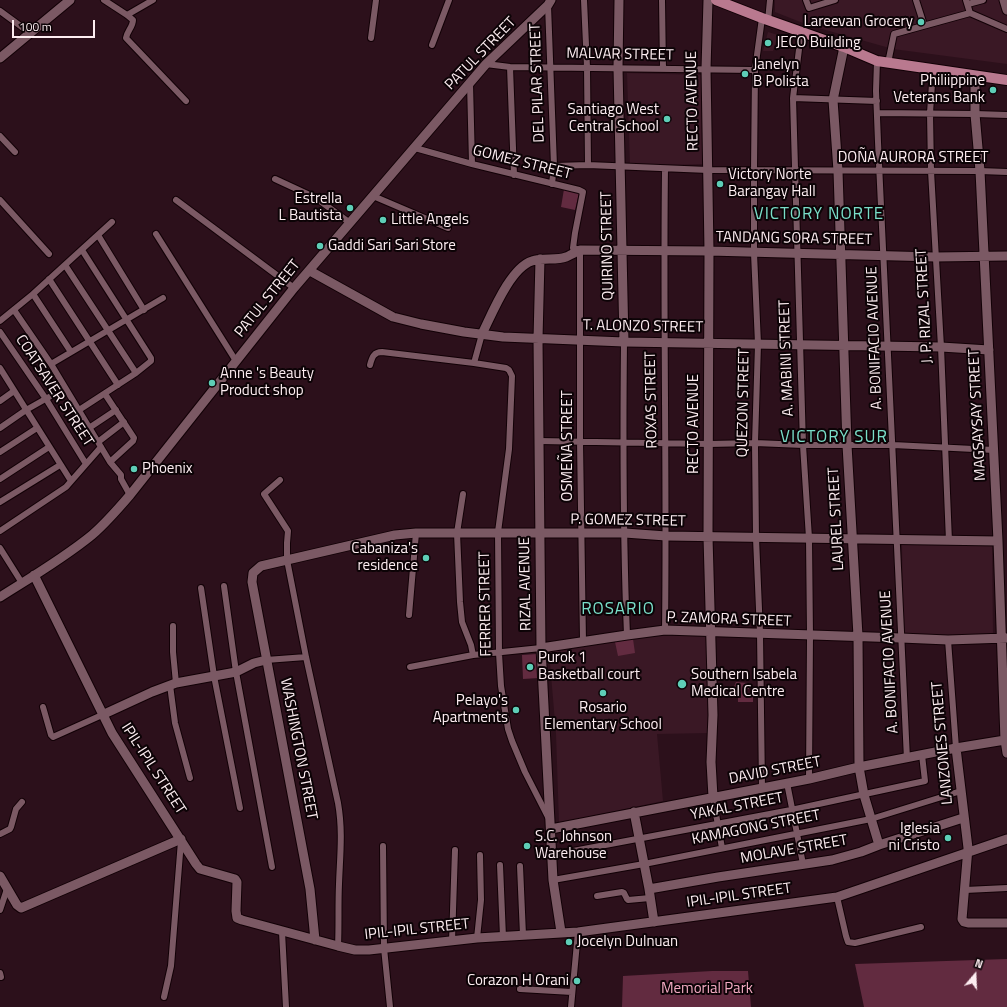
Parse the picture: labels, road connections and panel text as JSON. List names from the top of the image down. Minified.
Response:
{"streets":{"street":["PATUL STREET","MALVAR STREET","DEL PILAR STREET","RECTO AVENUE","DOÑA AURORA STREET","GOMEZ STREET","TANDANG SORA STREET","QUIRINO STREET","J. P. RIZAL STREET","T. ALONZO STREET","A. BONIFACIO AVENUE","A. MABINI STREET","COATSAVER STREET","ROXAS STREET","QUEZON STREET","MAGSAYSAY STREET","OSMEÑA STREET","LAUREL STREET","P. GOMEZ STREET","RIZAL AVENUE","FERRER STREET","P. ZAMORA STREET","LANZONES STREET","WASHINGTON STREET","IPIL-IPIL STREET","DAVID STREET","YAKAL STREET","KAMAGONG STREET","MOLAVE STREET"]},"crossings":[["PATUL STREET","MALVAR STREET"],["PATUL STREET","DEL PILAR STREET"],["PATUL STREET","GOMEZ STREET"],["PATUL STREET","T. ALONZO STREET"],["PATUL STREET","IPIL-IPIL STREET"],["MALVAR STREET","DEL PILAR STREET"],["MALVAR STREET","RECTO AVENUE"],["MALVAR STREET","QUIRINO STREET"],["MALVAR STREET","QUEZON STREET"],["DEL PILAR STREET","DOÑA AURORA STREET"],["DEL PILAR STREET","GOMEZ STREET"],["RECTO AVENUE","DOÑA AURORA STREET"],["RECTO AVENUE","TANDANG SORA STREET"],["RECTO AVENUE","T. ALONZO STREET"],["RECTO AVENUE","P. GOMEZ STREET"],["RECTO AVENUE","P. ZAMORA STREET"],["RECTO AVENUE","DAVID STREET"],["RECTO AVENUE","YAKAL STREET"],["RECTO AVENUE","KAMAGONG STREET"],["DOÑA AURORA STREET","QUIRINO STREET"],["DOÑA AURORA STREET","J. P. RIZAL STREET"],["DOÑA AURORA STREET","A. BONIFACIO AVENUE"],["DOÑA AURORA STREET","A. MABINI STREET"],["DOÑA AURORA STREET","ROXAS STREET"],["DOÑA AURORA STREET","QUEZON STREET"],["DOÑA AURORA STREET","MAGSAYSAY STREET"],["DOÑA AURORA STREET","LAUREL STREET"],["GOMEZ STREET","TANDANG SORA STREET"],["GOMEZ STREET","OSMEÑA STREET"],["TANDANG SORA STREET","QUIRINO STREET"],["TANDANG SORA STREET","J. P. RIZAL STREET"],["TANDANG SORA STREET","A. BONIFACIO AVENUE"],["TANDANG SORA STREET","A. MABINI STREET"],["TANDANG SORA STREET","ROXAS STREET"],["TANDANG SORA STREET","QUEZON STREET"],["TANDANG SORA STREET","MAGSAYSAY STREET"],["TANDANG SORA STREET","OSMEÑA STREET"],["TANDANG SORA STREET","LAUREL STREET"],["QUIRINO STREET","T. ALONZO STREET"],["QUIRINO STREET","P. GOMEZ STREET"],["QUIRINO STREET","P. ZAMORA STREET"],["J. P. RIZAL STREET","T. ALONZO STREET"],["J. P. RIZAL STREET","P. GOMEZ STREET"],["T. ALONZO STREET","A. BONIFACIO AVENUE"],["T. ALONZO STREET","A. MABINI STREET"],["T. ALONZO STREET","ROXAS STREET"],["T. ALONZO STREET","QUEZON STREET"],["T. ALONZO STREET","MAGSAYSAY STREET"],["T. ALONZO STREET","OSMEÑA STREET"],["T. ALONZO STREET","LAUREL STREET"],["T. ALONZO STREET","RIZAL AVENUE"],["A. BONIFACIO AVENUE","P. GOMEZ STREET"],["A. BONIFACIO AVENUE","P. ZAMORA STREET"],["A. BONIFACIO AVENUE","DAVID STREET"],["A. MABINI STREET","P. GOMEZ STREET"],["A. MABINI STREET","P. ZAMORA STREET"],["A. MABINI STREET","DAVID STREET"],["ROXAS STREET","P. GOMEZ STREET"],["ROXAS STREET","P. ZAMORA STREET"],["QUEZON STREET","P. GOMEZ STREET"],["QUEZON STREET","P. ZAMORA STREET"],["QUEZON STREET","DAVID STREET"],["MAGSAYSAY STREET","P. GOMEZ STREET"],["MAGSAYSAY STREET","P. ZAMORA STREET"],["MAGSAYSAY STREET","DAVID STREET"],["OSMEÑA STREET","P. GOMEZ STREET"],["OSMEÑA STREET","P. ZAMORA STREET"],["LAUREL STREET","P. GOMEZ STREET"],["LAUREL STREET","P. ZAMORA STREET"],["LAUREL STREET","DAVID STREET"],["LAUREL STREET","YAKAL STREET"],["LAUREL STREET","KAMAGONG STREET"],["LAUREL STREET","MOLAVE STREET"],["P. GOMEZ STREET","RIZAL AVENUE"],["P. GOMEZ STREET","FERRER STREET"],["P. GOMEZ STREET","WASHINGTON STREET"],["RIZAL AVENUE","FERRER STREET"],["RIZAL AVENUE","P. ZAMORA STREET"],["RIZAL AVENUE","IPIL-IPIL STREET"],["RIZAL AVENUE","DAVID STREET"],["RIZAL AVENUE","YAKAL STREET"],["RIZAL AVENUE","KAMAGONG STREET"],["FERRER STREET","P. ZAMORA STREET"],["FERRER STREET","DAVID STREET"],["P. ZAMORA STREET","LANZONES STREET"],["LANZONES STREET","IPIL-IPIL STREET"],["LANZONES STREET","DAVID STREET"],["LANZONES STREET","KAMAGONG STREET"],["LANZONES STREET","MOLAVE STREET"],["WASHINGTON STREET","IPIL-IPIL STREET"],["DAVID STREET","YAKAL STREET"]],"districts":["VICTORY NORTE","VICTORY SUR","ROSARIO"],"parks":["Memorial Park"],"places":["Lareevan Grocery","JECO Building","Janelyn B Polista","Philiippine Veterans Bank","Santiago West Central School","Victory Norte Barangay Hall","Estrella L Bautista","Little Angels","Gaddi Sari Sari Store","Anne 's Beauty Product shop","Phoenix","Cabaniza's residence","Purok 1 Basketball court","Southern Isabela Medical Centre","Rosario Elementary School","Pelayo's Apartments","Iglesia ni Cristo","S.C. Johnson Warehouse","Jocelyn Dulnuan","Corazon H Orani"],"scale_bar":"100 m","north":"top"}
